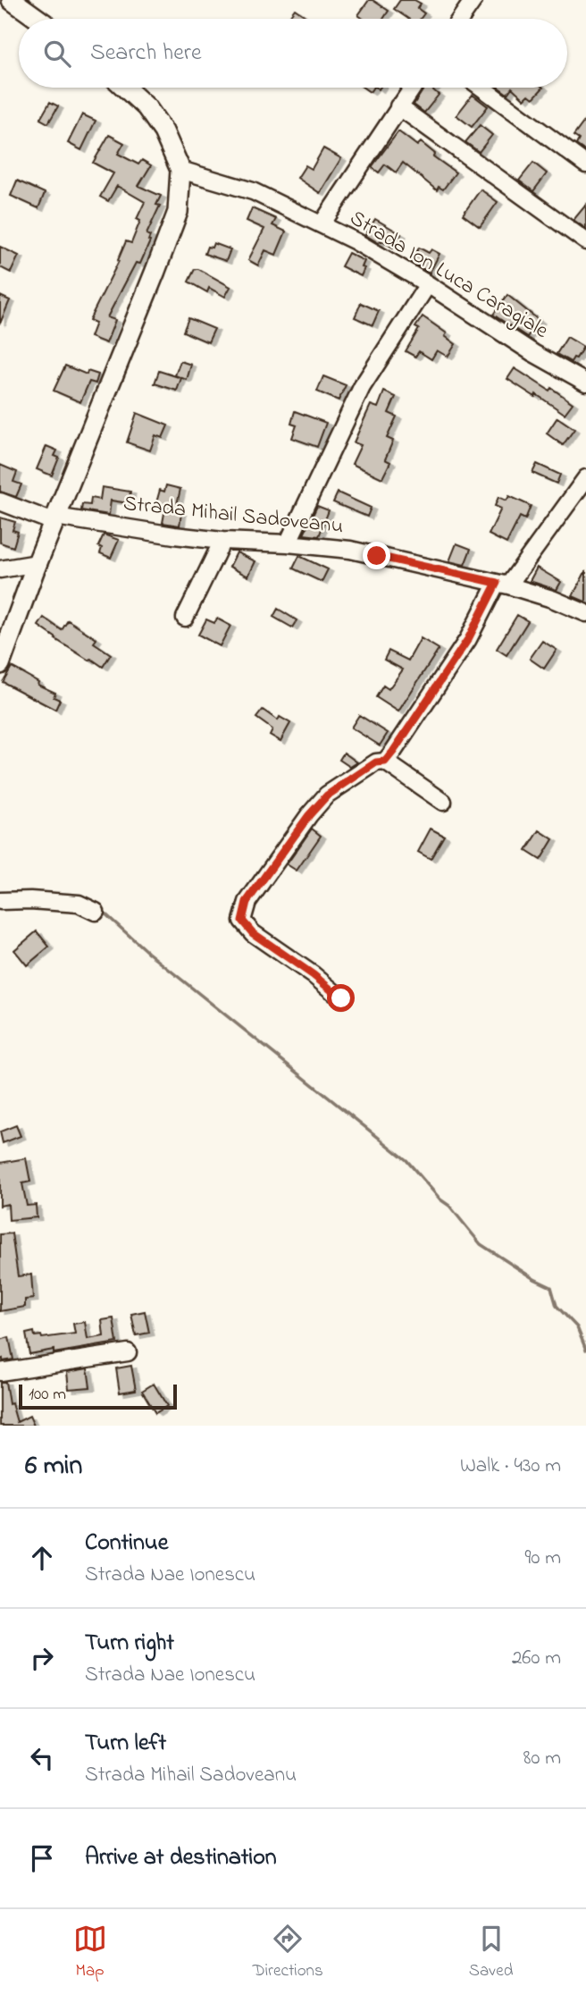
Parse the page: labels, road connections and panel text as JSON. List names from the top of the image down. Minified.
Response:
{"streets":{"street":["Strada Ion Luca Caragiale","Strada Mihail Sadoveanu"]},"scale_bar":"100 m","page":{"search":"Search here","scale":"100 m","heading":["6 min","Walk · 430 m"],"list":[["Continue","Strada Nae Ionescu","90 m"],["Turn right","Strada Nae Ionescu","260 m"],["Turn left","Strada Mihail Sadoveanu","80 m"],"Arrive at destination"],"nav":["Map","Directions","Saved"]}}
